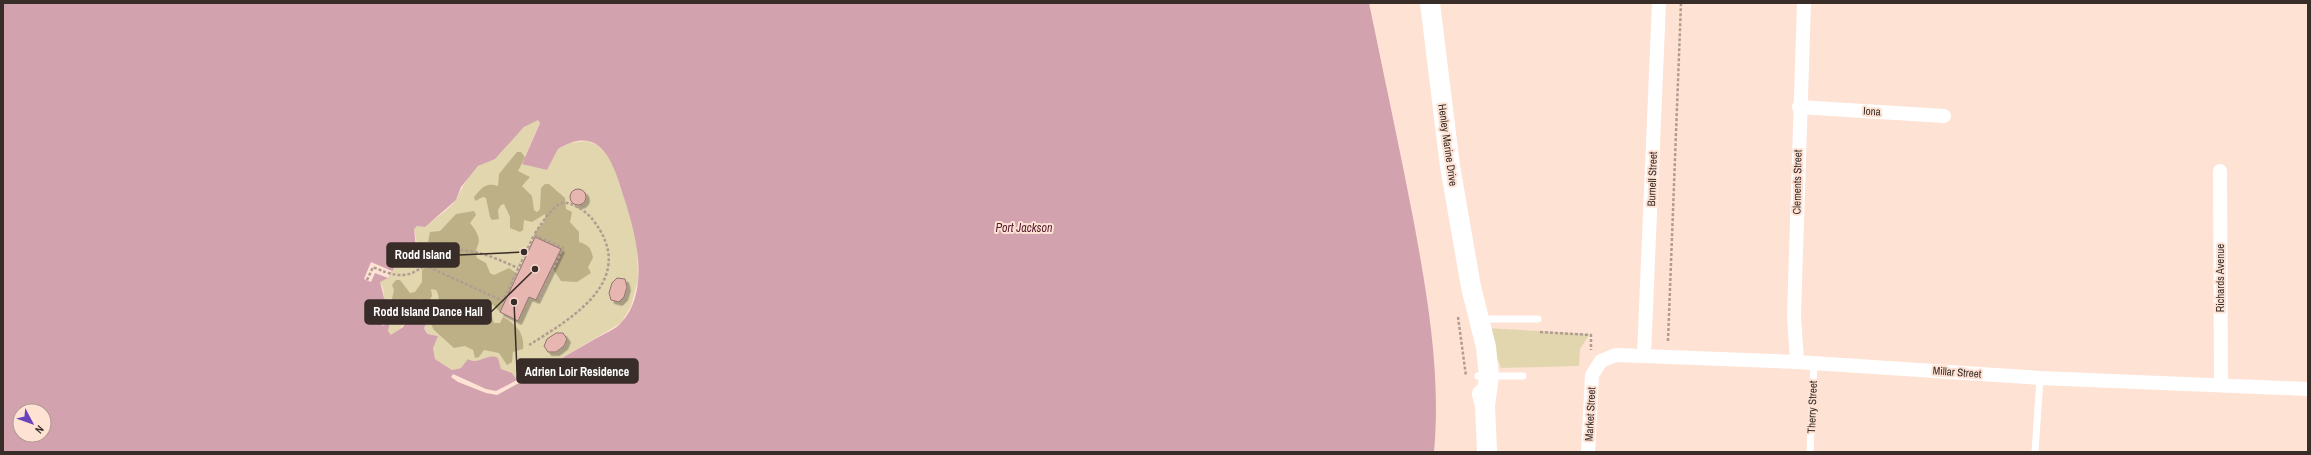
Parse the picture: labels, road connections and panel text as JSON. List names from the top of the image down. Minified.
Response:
{"streets":{"main road":["Henley Marine Drive"],"street":["Iona","Burnell Street","Clements Street","Richards Avenue","Millar Street","Market Street"],"lane":["Therry Street"]},"crossings":[["Iona","Clements Street"],["Burnell Street","Millar Street"],["Clements Street","Millar Street"],["Richards Avenue","Millar Street"],["Millar Street","Therry Street"],["Millar Street","Market Street"]],"water":["Port Jackson"],"places":["Rodd Island","Rodd Island Dance Hall","Adrien Loir Residence"],"north":"bottom right"}
